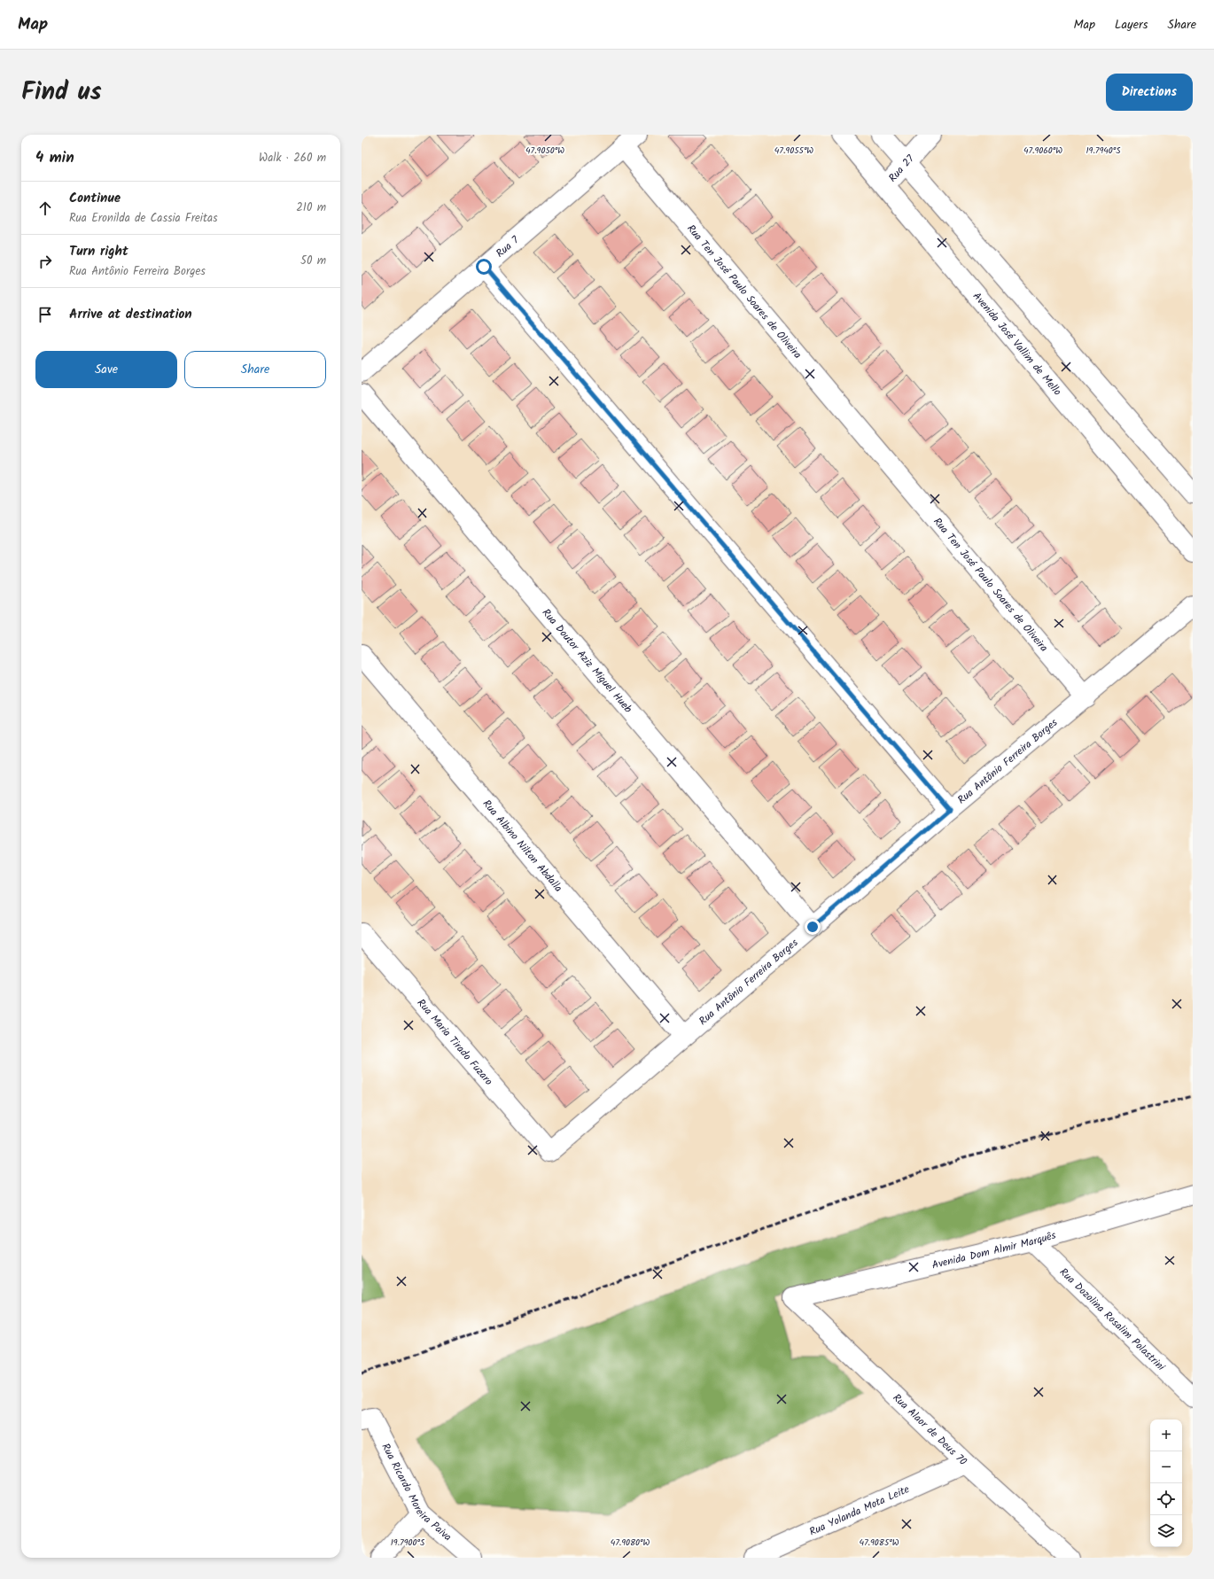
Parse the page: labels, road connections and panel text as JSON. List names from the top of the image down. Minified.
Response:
{"streets":{"street":["Rua 27","Rua 7","Rua Ten José Paulo Soares de Oliveira","Avenida José Vallim de Mello","Rua Doutor Aziz Miguel Hueb","Rua Antônio Ferreira Borges","Rua Albino Nilton Abdalla","Rua Maria Tirado Fuzaro","Avenida Dom Almir Marquês","Rua Dozolina Rosalim Polastrini","Rua Alaor de Deus 70","Rua Ricardo Moreira Paiva","Rua Yolanda Mota Leite"]},"crossings":[["Rua 27","Avenida José Vallim de Mello"],["Rua 7","Rua Ten José Paulo Soares de Oliveira"],["Rua Ten José Paulo Soares de Oliveira","Rua Antônio Ferreira Borges"],["Rua Doutor Aziz Miguel Hueb","Rua Antônio Ferreira Borges"],["Rua Antônio Ferreira Borges","Rua Albino Nilton Abdalla"],["Rua Antônio Ferreira Borges","Rua Maria Tirado Fuzaro"],["Avenida Dom Almir Marquês","Rua Dozolina Rosalim Polastrini"],["Avenida Dom Almir Marquês","Rua Alaor de Deus 70"],["Rua Alaor de Deus 70","Rua Yolanda Mota Leite"]],"page":{"header":"Map","nav":["Map","Layers","Share"],"title":"Find us","buttons":["Directions",["Save","Share"]],"heading":["4 min","Walk · 260 m"],"list":[["Continue","Rua Eronilda de Cassia Freitas","210 m"],["Turn right","Rua Antônio Ferreira Borges","50 m"],"Arrive at destination"],"map_buttons":["+","−"]},"coordinates":["47.9050°W","47.9055°W","47.9060°W","19.7940°S","19.7900°S","47.9080°W","47.9085°W"]}
